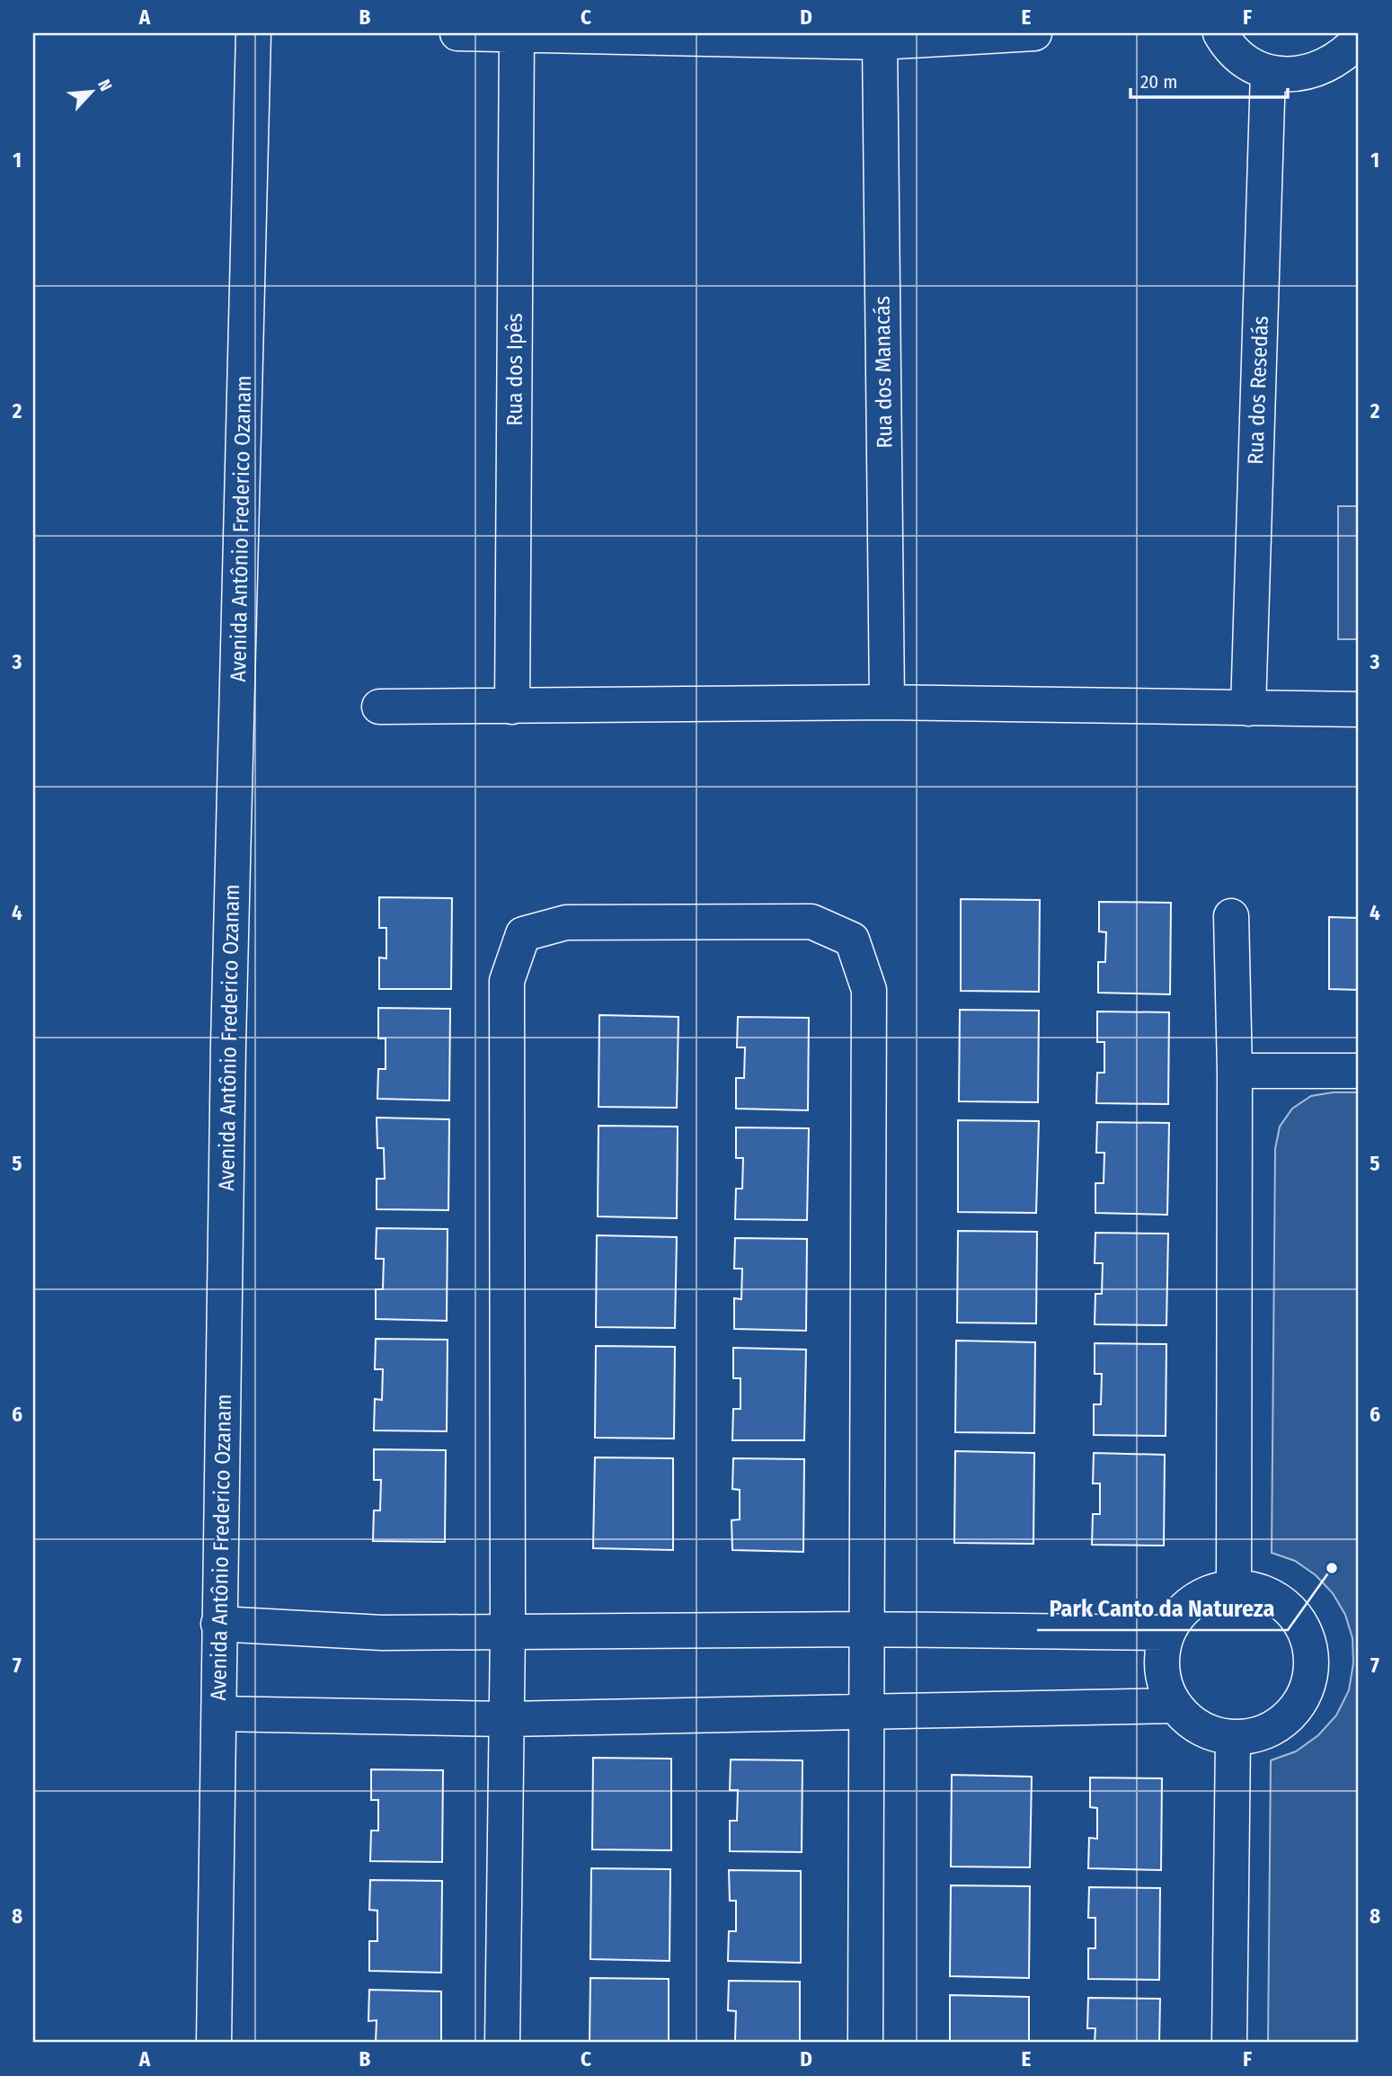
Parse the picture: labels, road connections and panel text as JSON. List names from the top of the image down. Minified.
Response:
{"streets":{"street":["Rua dos Ipês","Rua dos Manacás","Rua dos Resedás","Avenida Antônio Frederico Ozanam"]},"places":["Park Canto da Natureza"],"scale_bar":"20 m","north":"top right","grid":{"columns":["A","B","C","D","E","F"],"rows":["1","2","3","4","5","6","7","8"]}}
